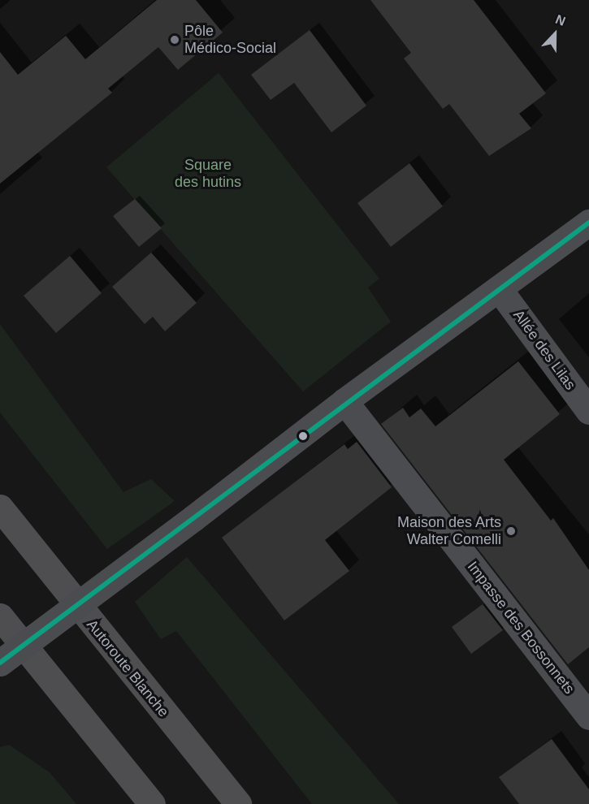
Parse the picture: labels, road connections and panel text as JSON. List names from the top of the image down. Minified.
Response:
{"streets":{"highway":["Autoroute Blanche"],"street":["Allée des Lilas","Impasse des Bossonnets"]},"parks":["Square des hutins"],"places":["Pôle Médico-Social","Maison des Arts Walter Comelli"],"north":"top"}
